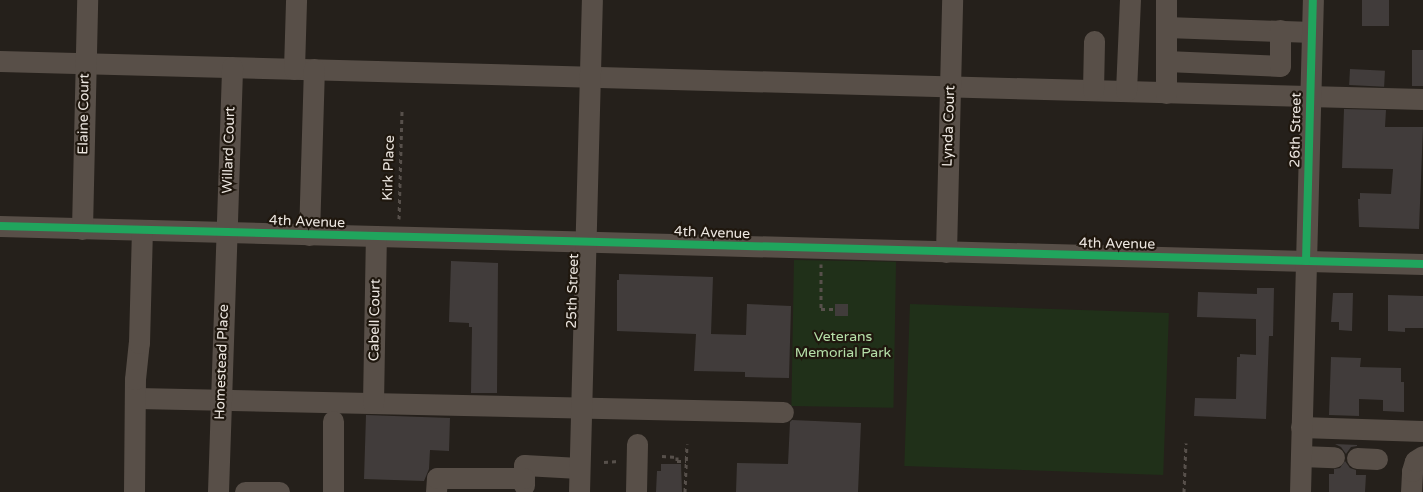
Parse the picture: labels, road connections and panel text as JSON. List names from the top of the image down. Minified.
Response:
{"streets":{"street":["Elaine Court","Lynda Court","26th Street","Willard Court","4th Avenue","25th Street","Cabell Court","Homestead Place"],"path":["Kirk Place"]},"crossings":[["Elaine Court","4th Avenue"],["Lynda Court","4th Avenue"],["26th Street","4th Avenue"],["Willard Court","4th Avenue"],["Willard Court","Homestead Place"],["4th Avenue","25th Street"],["4th Avenue","Cabell Court"],["4th Avenue","Homestead Place"]],"parks":["Veterans Memorial Park"]}
